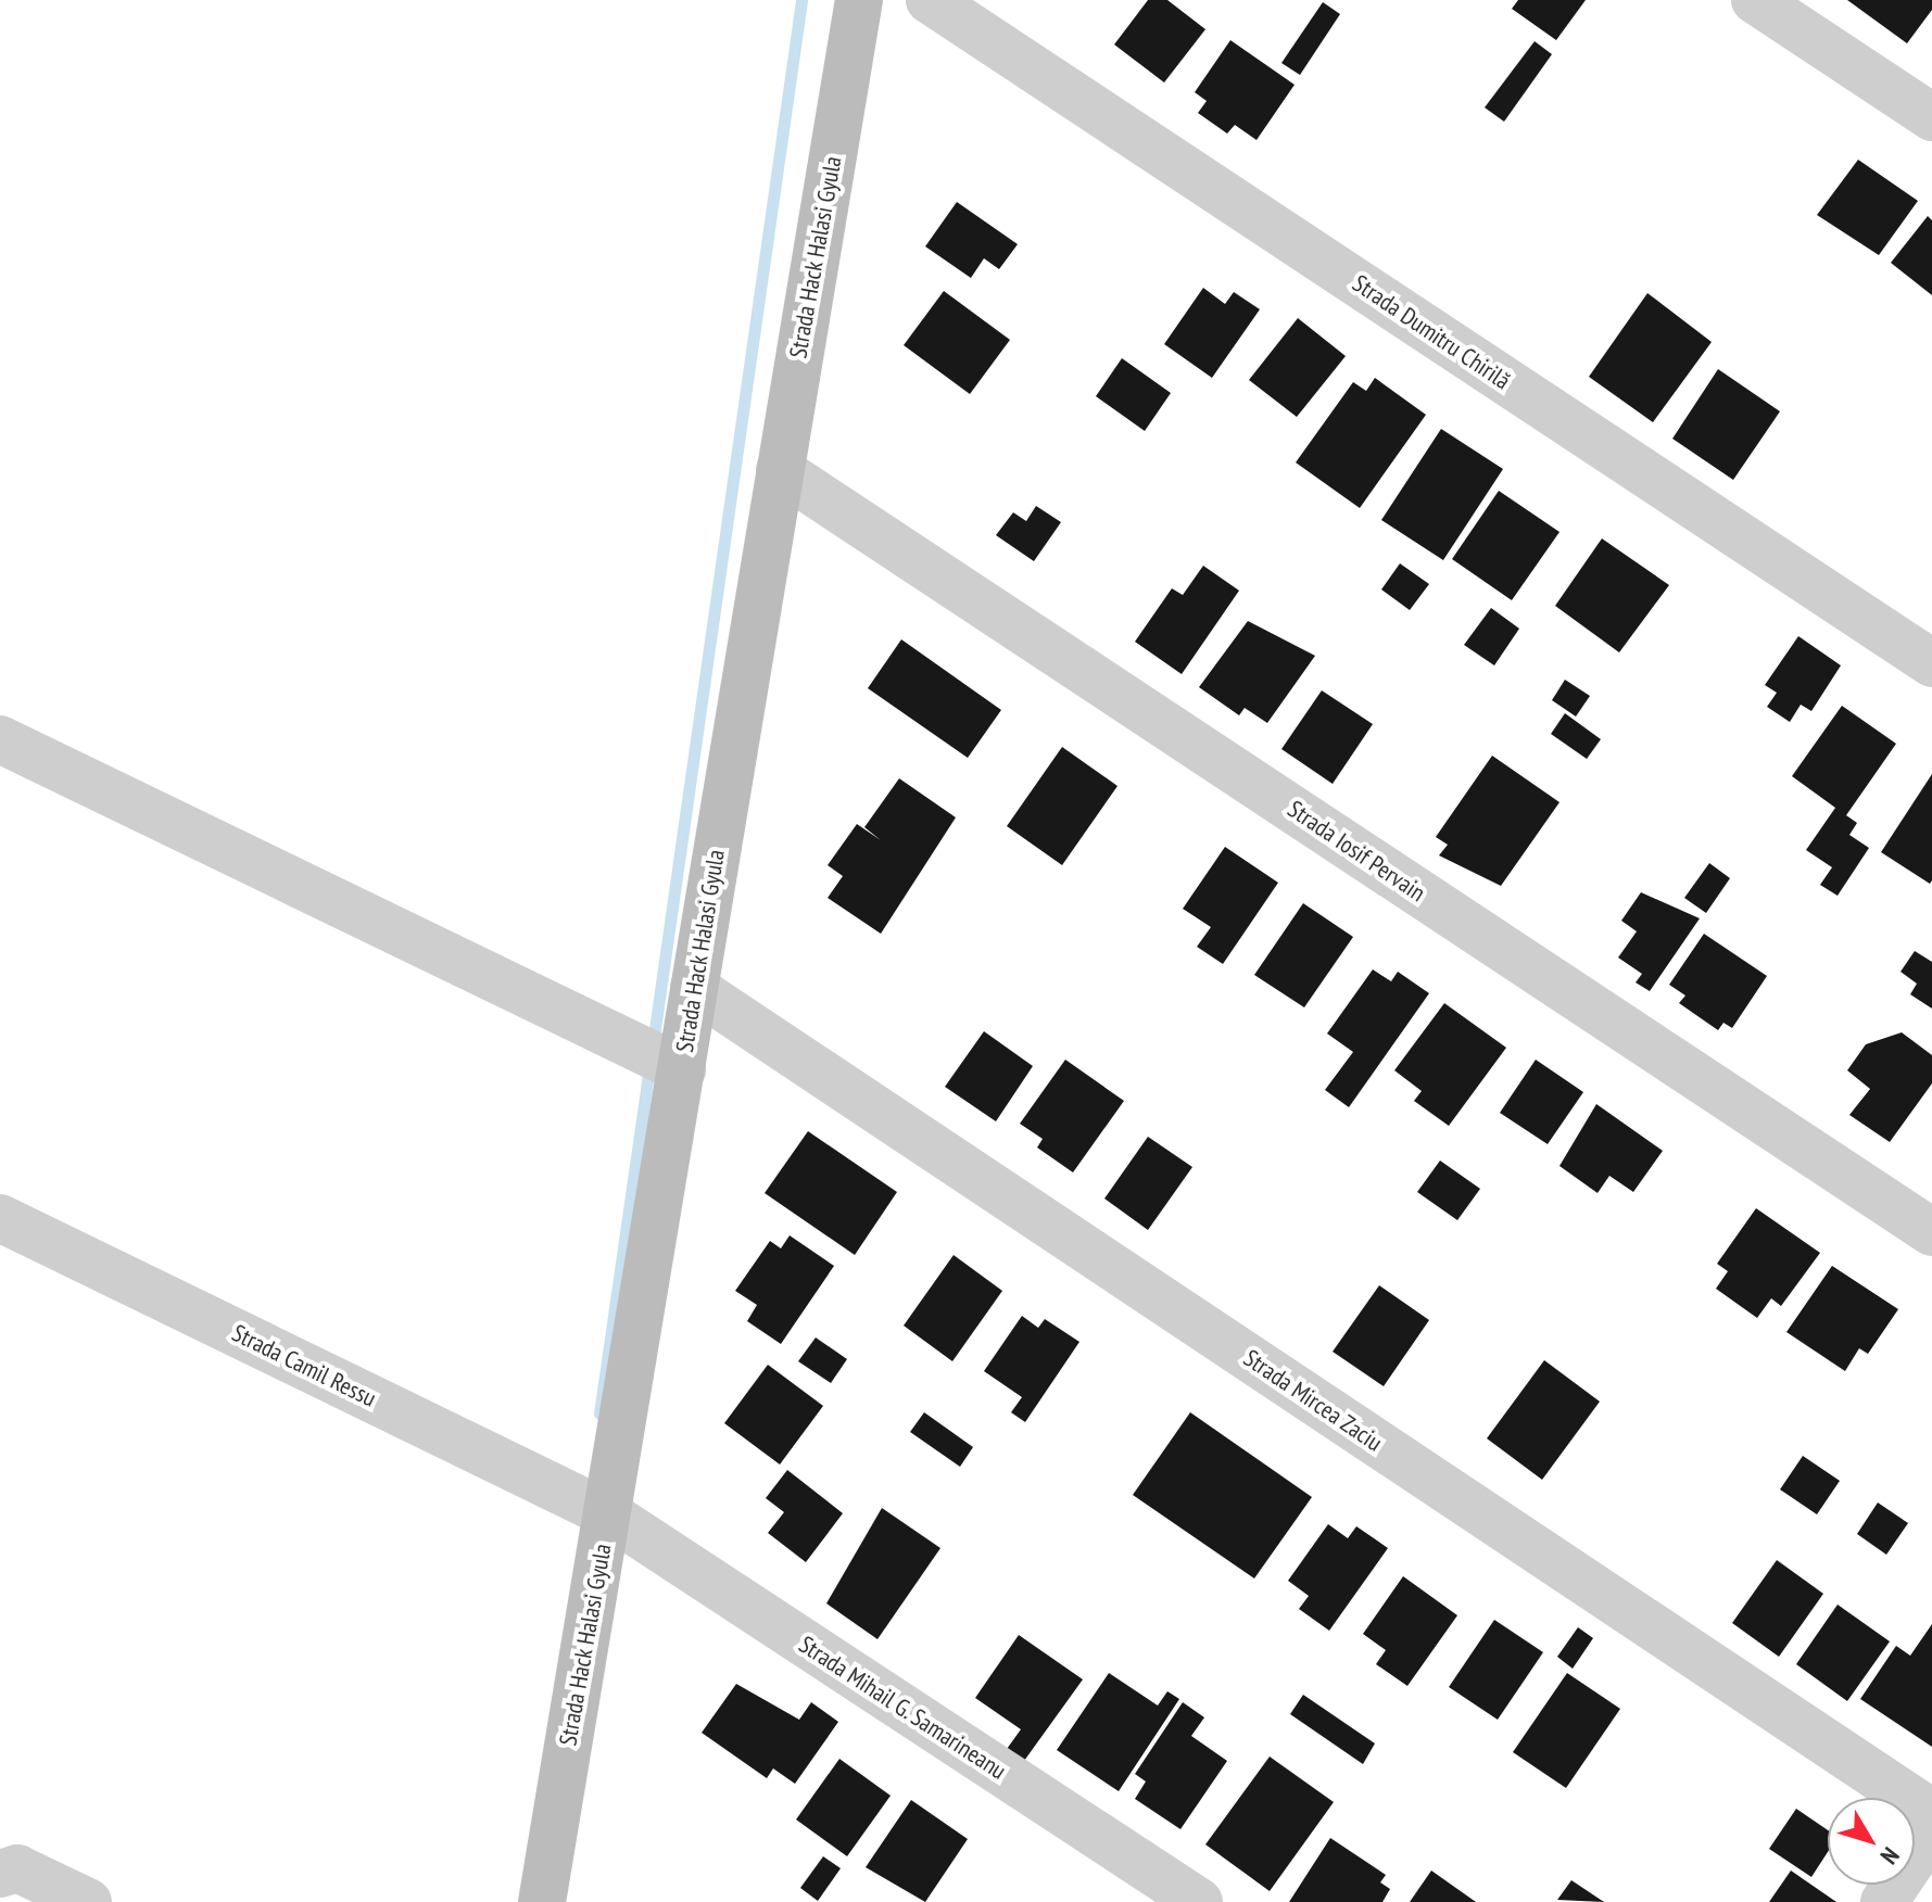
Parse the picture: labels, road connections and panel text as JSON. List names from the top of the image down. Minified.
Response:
{"streets":{"street":["Strada Hack Halasi Gyula","Strada Dumitru Chirilă","Strada Iosif Pervain","Strada Camil Ressu","Strada Mircea Zaciu","Strada Mihail G. Samarineanu"]},"crossings":[["Strada Hack Halasi Gyula","Strada Iosif Pervain"],["Strada Hack Halasi Gyula","Strada Camil Ressu"],["Strada Hack Halasi Gyula","Strada Mircea Zaciu"],["Strada Hack Halasi Gyula","Strada Mihail G. Samarineanu"],["Strada Camil Ressu","Strada Mihail G. Samarineanu"]],"north":"bottom right"}
